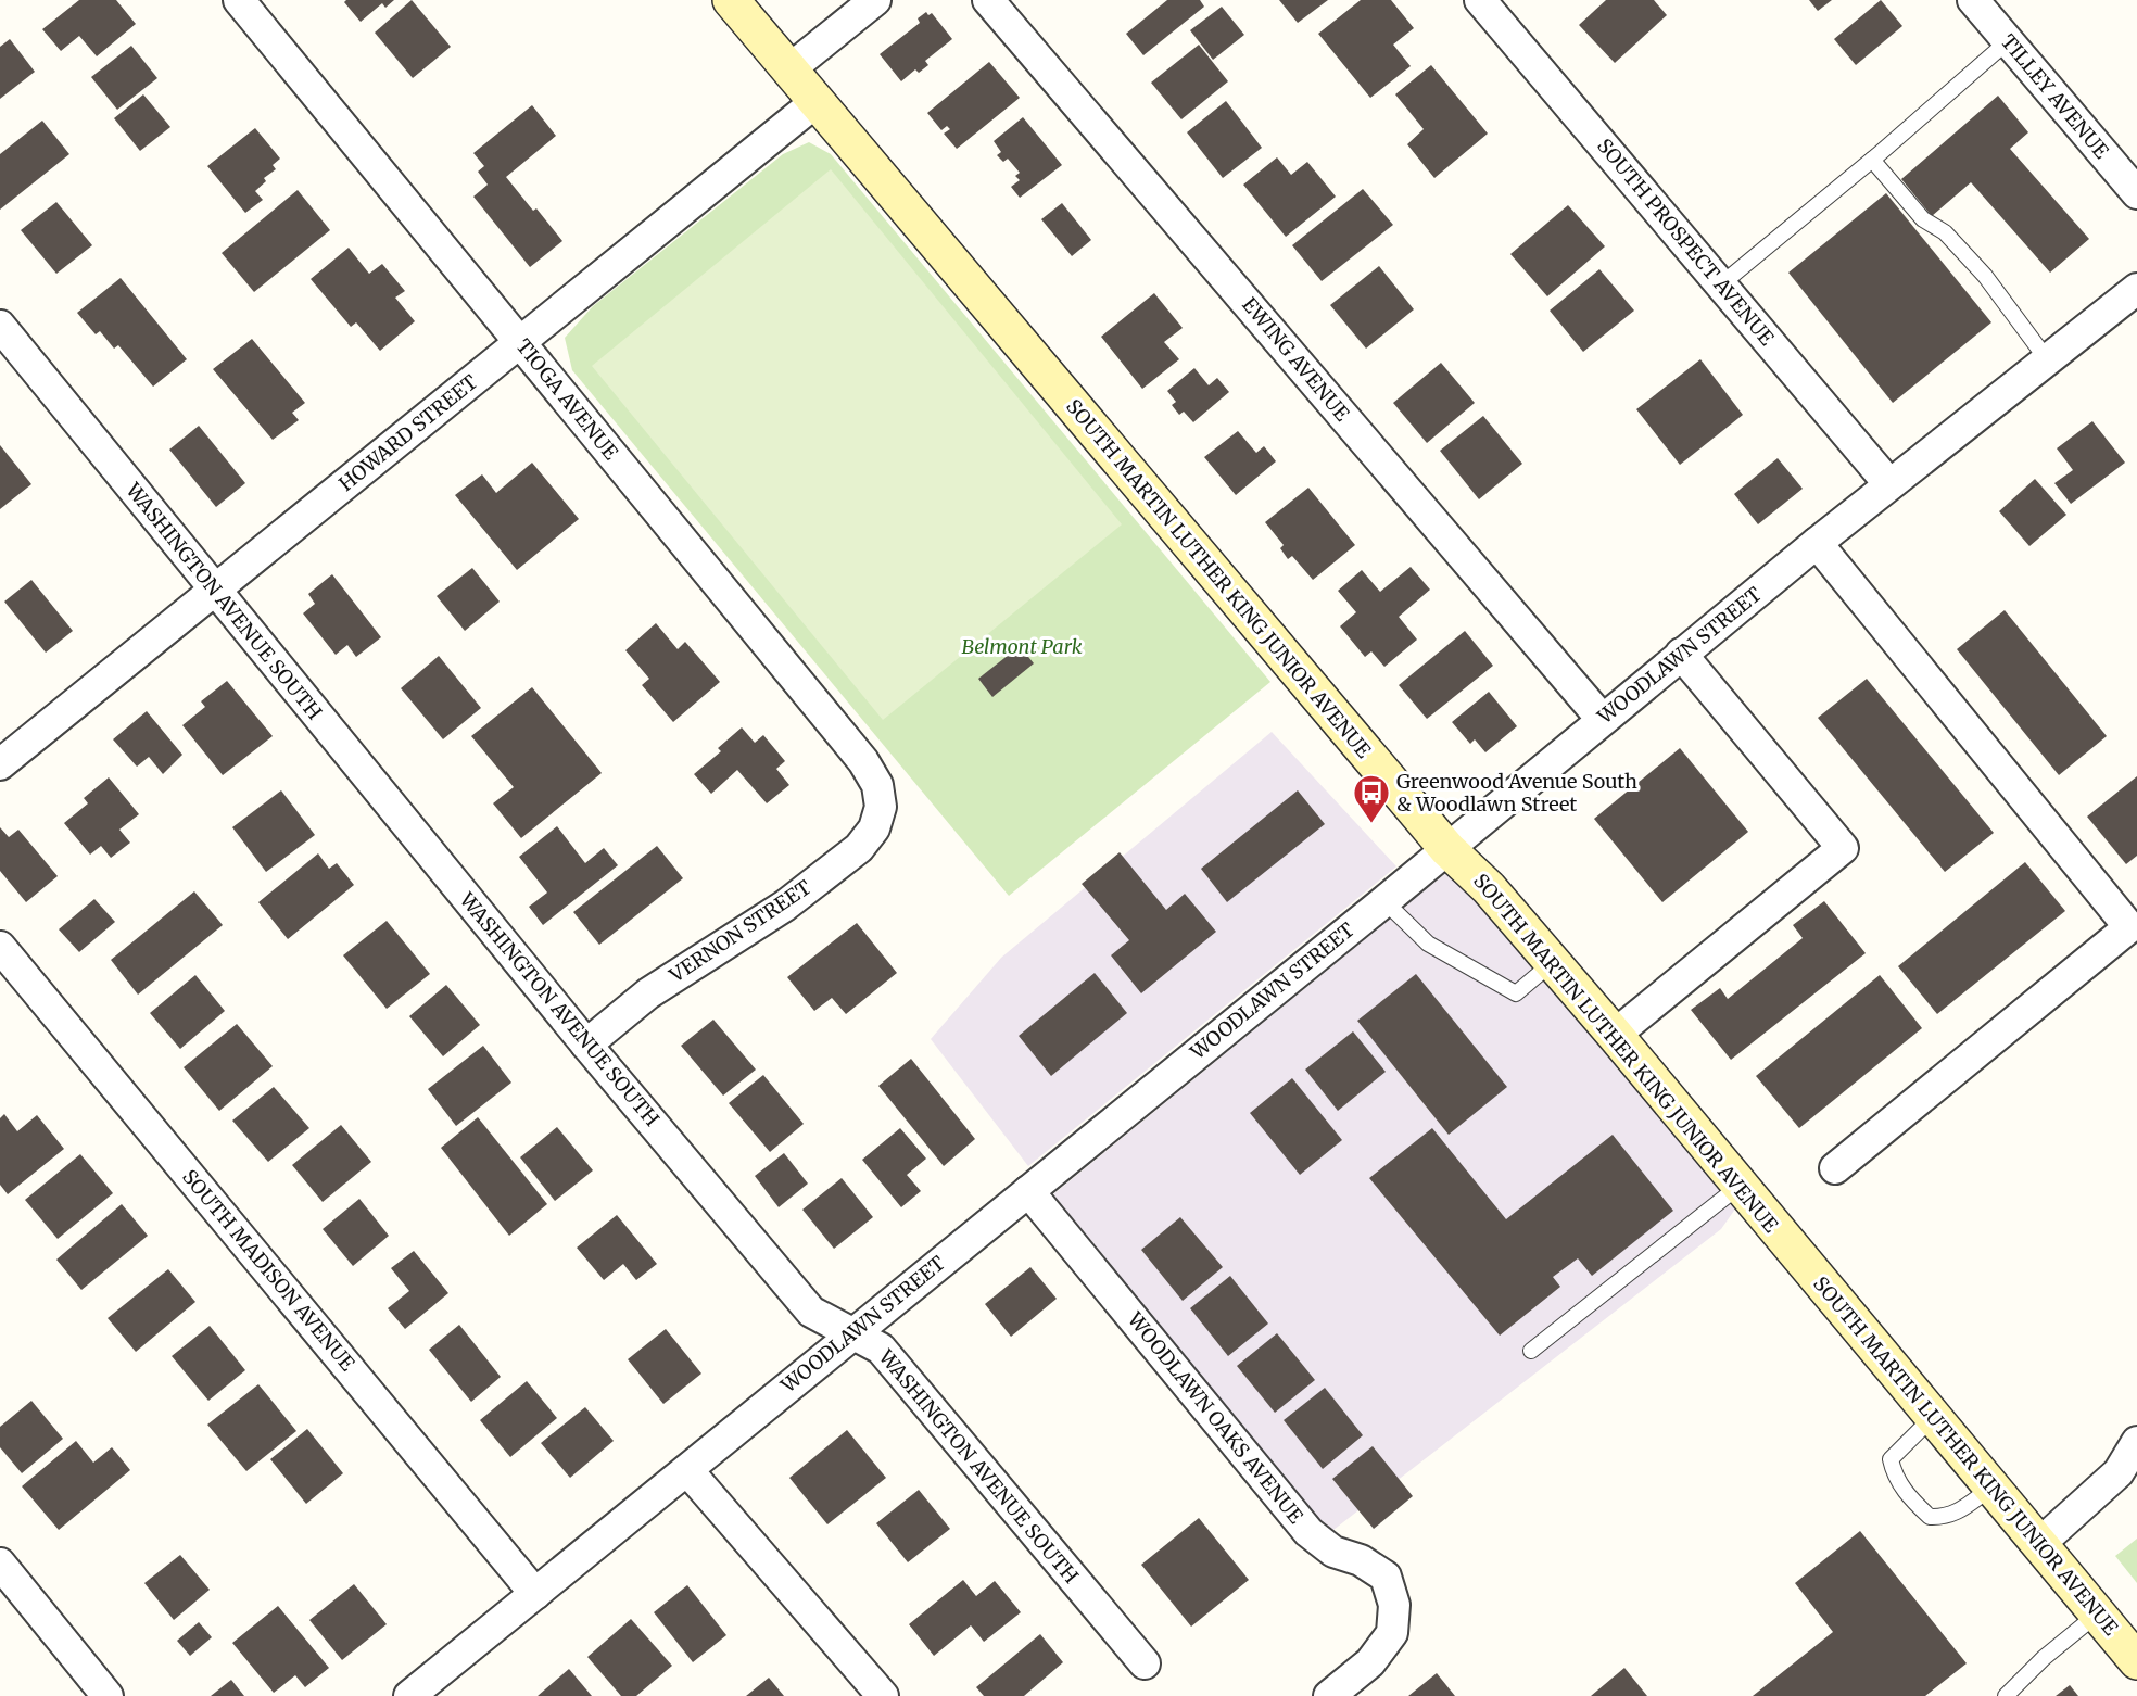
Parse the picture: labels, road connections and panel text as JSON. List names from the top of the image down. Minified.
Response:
{"streets":{"street":["TILLEY AVENUE","SOUTH PROSPECT AVENUE","EWING AVENUE","TIOGA AVENUE","HOWARD STREET","SOUTH MARTIN LUTHER KING JUNIOR AVENUE","WASHINGTON AVENUE SOUTH","WOODLAWN STREET","VERNON STREET","SOUTH MADISON AVENUE","WOODLAWN OAKS AVENUE"]},"crossings":[["SOUTH PROSPECT AVENUE","WOODLAWN STREET"],["EWING AVENUE","WOODLAWN STREET"],["TIOGA AVENUE","HOWARD STREET"],["TIOGA AVENUE","VERNON STREET"],["HOWARD STREET","SOUTH MARTIN LUTHER KING JUNIOR AVENUE"],["HOWARD STREET","WASHINGTON AVENUE SOUTH"],["SOUTH MARTIN LUTHER KING JUNIOR AVENUE","WOODLAWN STREET"],["WASHINGTON AVENUE SOUTH","WOODLAWN STREET"],["WASHINGTON AVENUE SOUTH","VERNON STREET"],["WOODLAWN STREET","SOUTH MADISON AVENUE"],["WOODLAWN STREET","WOODLAWN OAKS AVENUE"]],"parks":["Belmont Park"],"places":{"bus stop":["Greenwood Avenue South & Woodlawn Street"]}}
